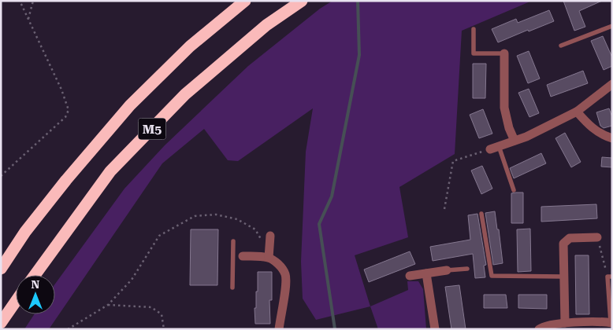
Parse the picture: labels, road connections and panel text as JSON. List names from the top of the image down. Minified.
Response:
{"streets":{"highway":["M5"]},"north":"top"}
